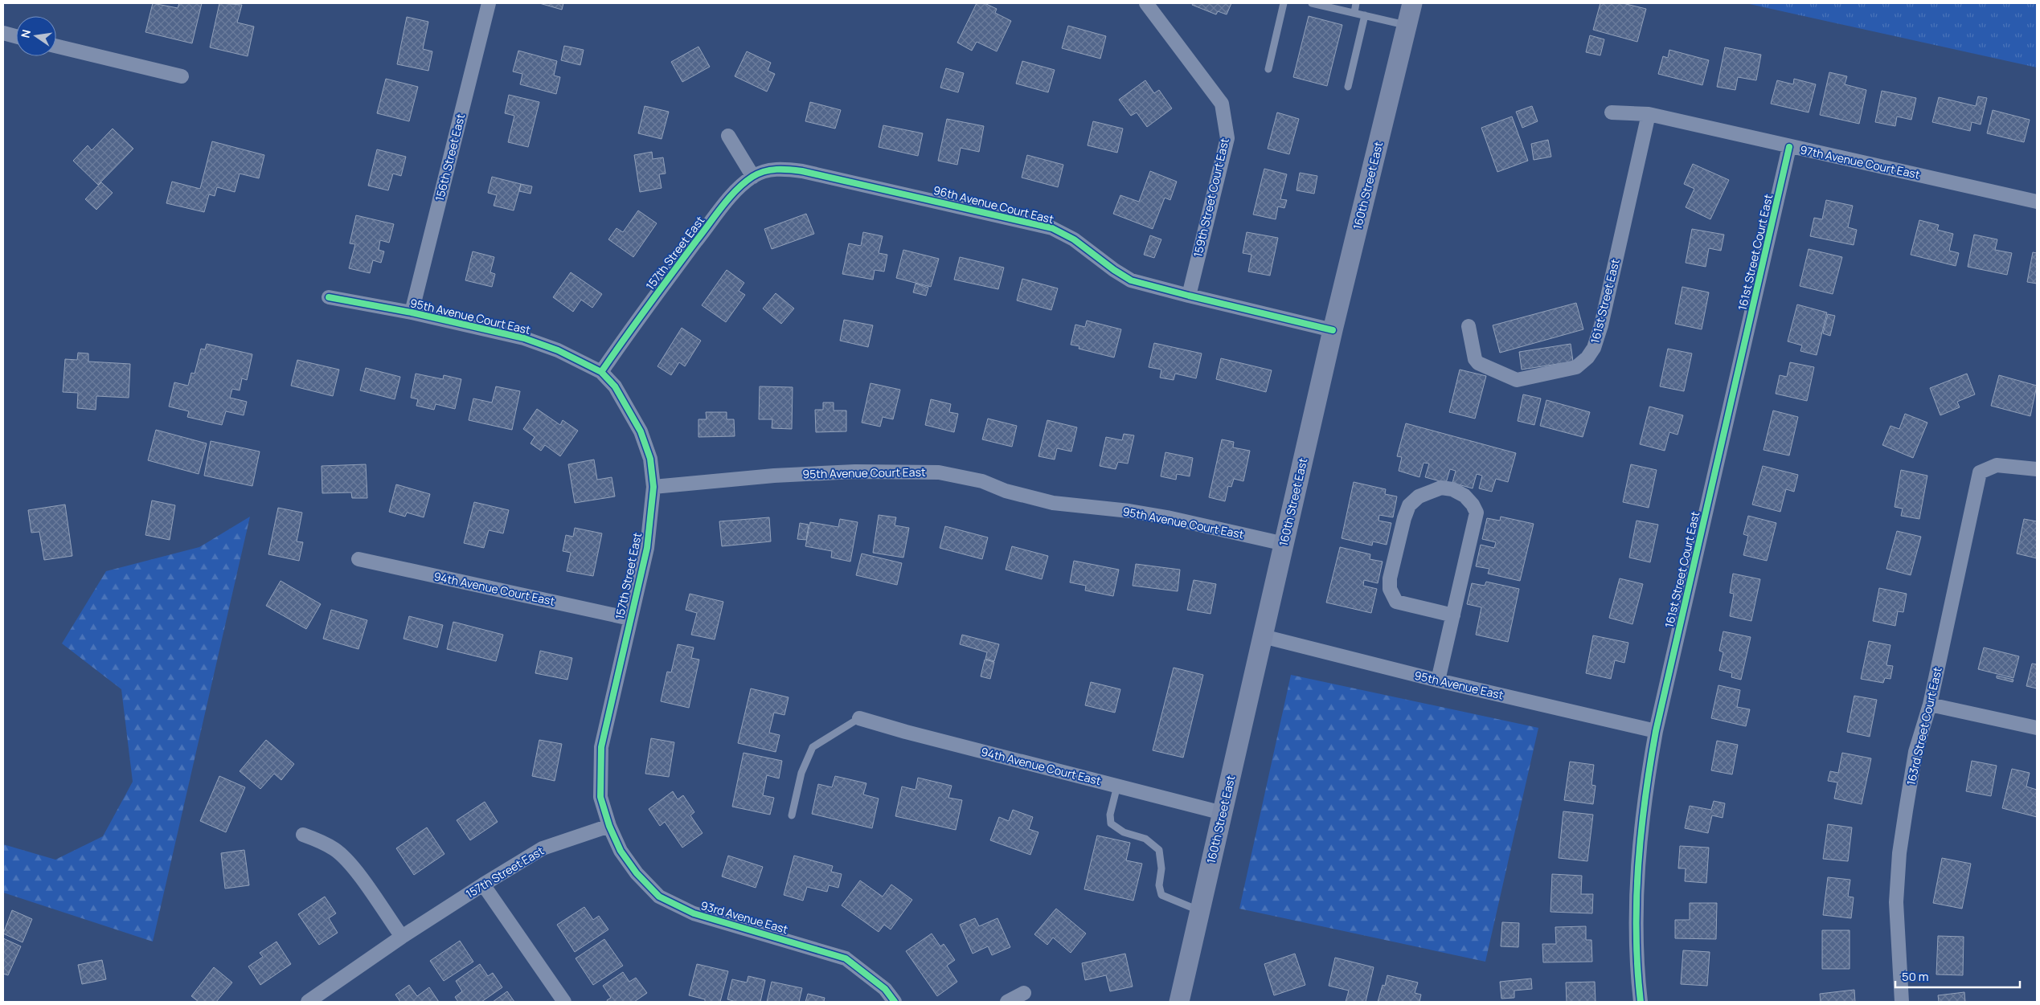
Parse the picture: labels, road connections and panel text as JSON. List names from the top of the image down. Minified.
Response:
{"streets":{"main road":["160th Street East"],"street":["156th Street East","97th Avenue Court East","159th Street Court East","96th Avenue Court East","161st Street Court East","157th Street East","161st Street East","95th Avenue Court East","94th Avenue Court East","95th Avenue East","163rd Street Court East","93rd Avenue East"]},"crossings":[["156th Street East","95th Avenue Court East"],["97th Avenue Court East","161st Street Court East"],["97th Avenue Court East","161st Street East"],["160th Street East","96th Avenue Court East"],["160th Street East","95th Avenue Court East"],["160th Street East","94th Avenue Court East"],["160th Street East","95th Avenue East"],["159th Street Court East","96th Avenue Court East"],["96th Avenue Court East","157th Street East"],["161st Street Court East","95th Avenue East"],["157th Street East","95th Avenue Court East"],["157th Street East","94th Avenue Court East"],["157th Street East","93rd Avenue East"]],"scale_bar":"50 m","north":"left"}
